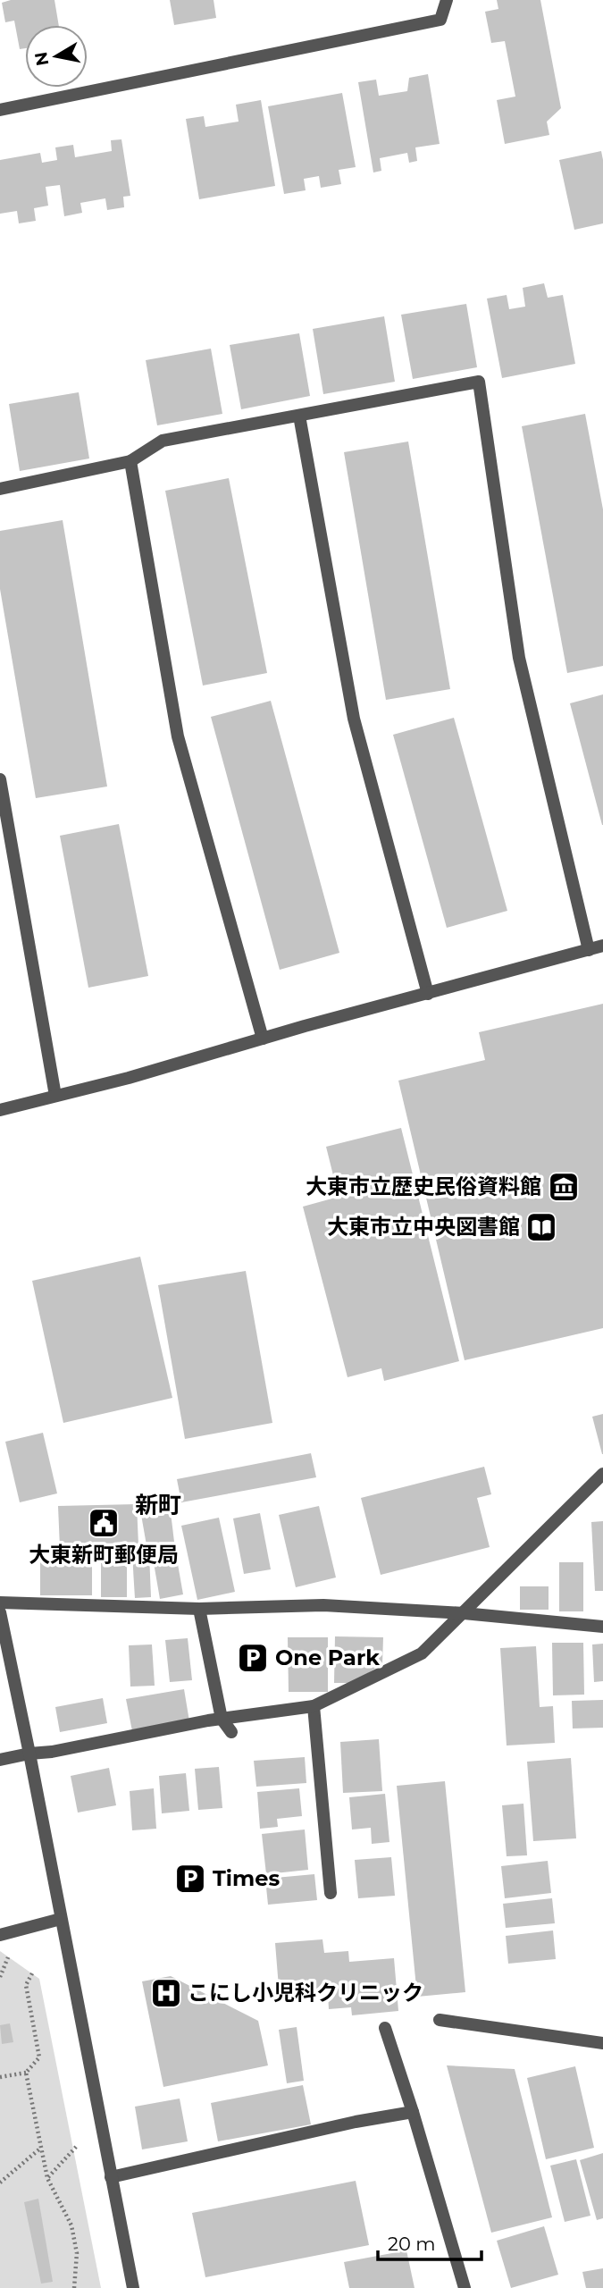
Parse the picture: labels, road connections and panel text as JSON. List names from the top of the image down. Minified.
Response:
{"districts":["新町"],"places":{"museum":["大東市立歴史民俗資料館"],"library":["大東市立中央図書館"],"public building":["大東新町郵便局"],"parking":["One Park","Times"],"hospital":["こにし小児科クリニック"]},"scale_bar":"20 m","north":"left"}
